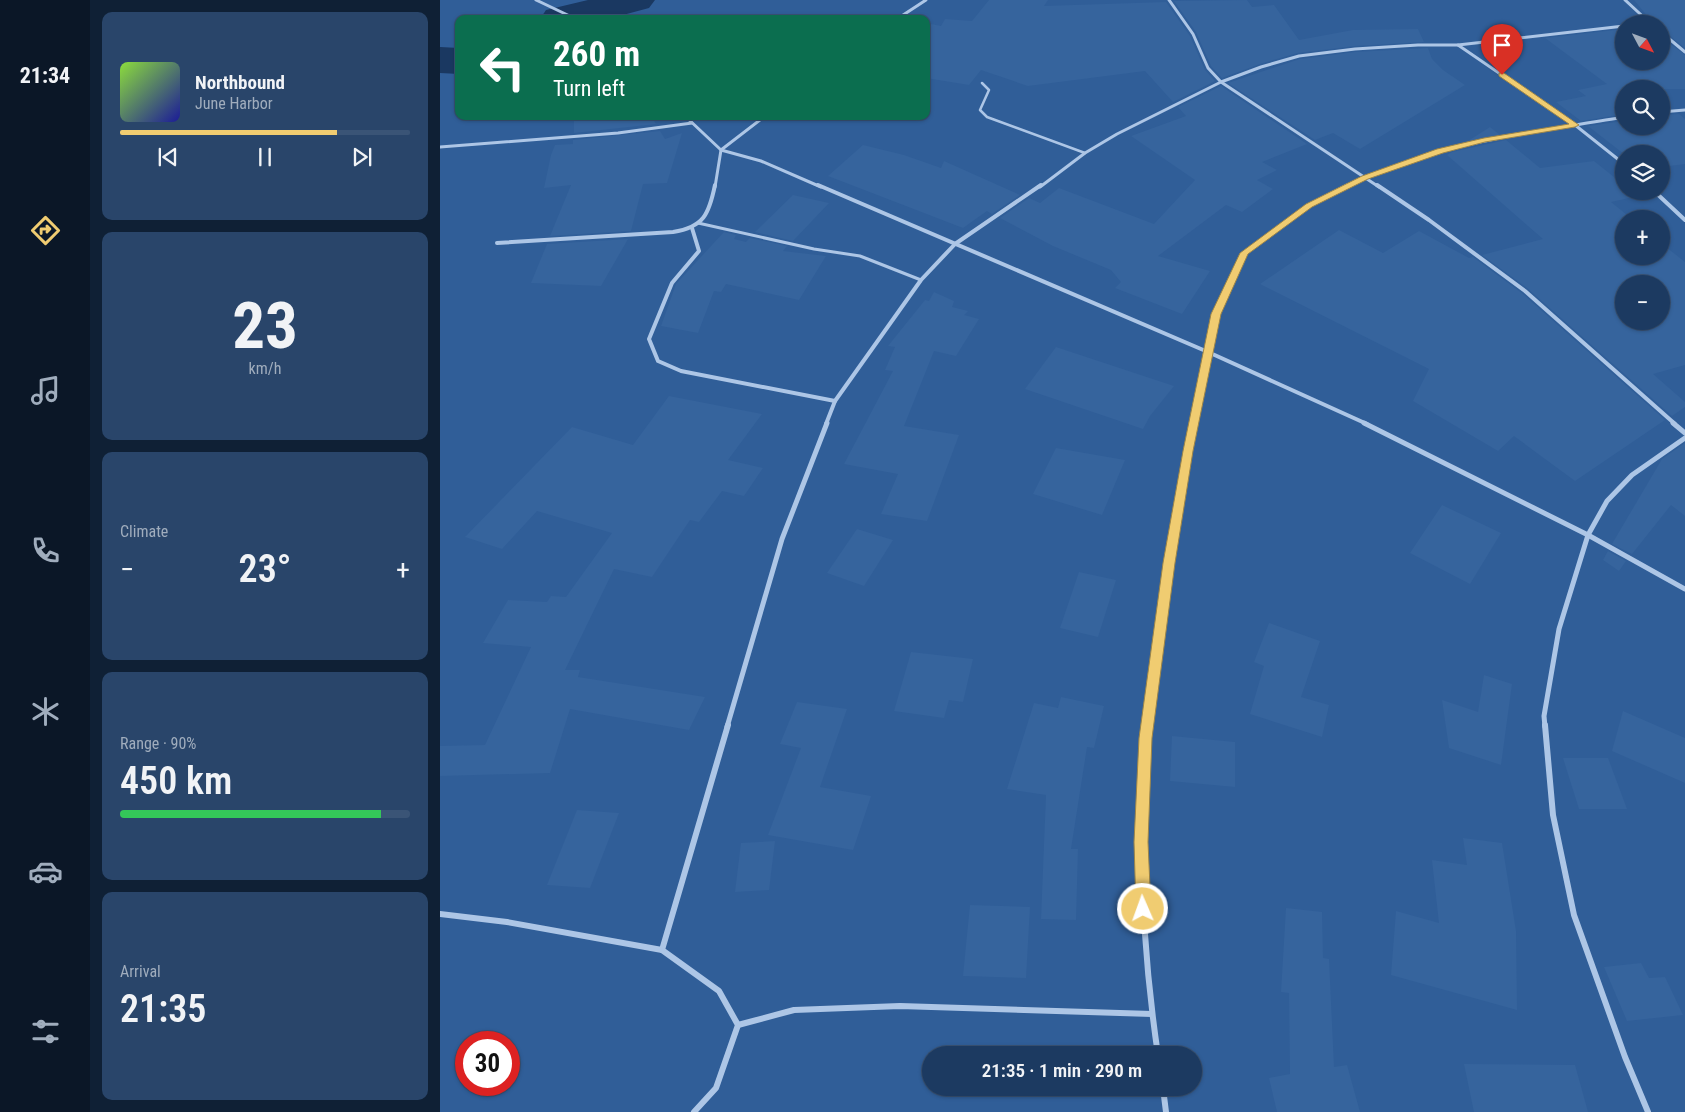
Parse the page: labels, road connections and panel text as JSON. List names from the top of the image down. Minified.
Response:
{"north":"bottom right","page":{"tabs":"21:34","map_buttons":["+","−"],"turn":["260 m","Turn left"],"song":["Northbound","June Harbor"],"tile":[["23","km/h"],"Climate",["Range · 90%","450 km"],["Arrival","21:35"]],"heat":["−","23°","+"],"limit":"30","trip":"21:35 · 1 min · 290 m"}}
